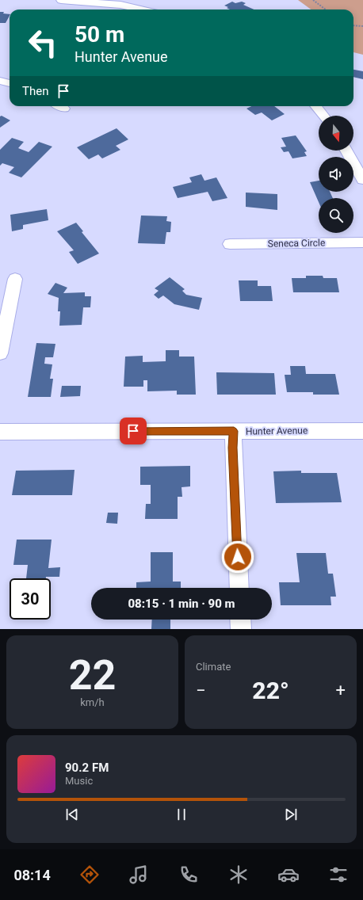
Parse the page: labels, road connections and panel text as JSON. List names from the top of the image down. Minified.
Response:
{"streets":{"street":["Seneca Circle","Hunter Avenue"]},"north":"bottom","page":{"turn":["50 m","Hunter Avenue"],"then":"Then","limit":"30","trip":"08:15 · 1 min · 90 m","tile":[["22","km/h"],"Climate"],"heat":["−","22°","+"],"song":["90.2 FM","Music"],"tabs":"08:14"}}
